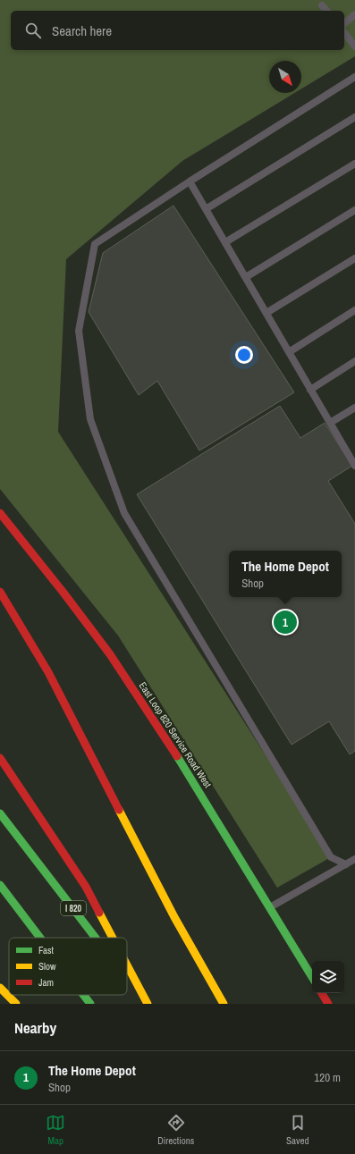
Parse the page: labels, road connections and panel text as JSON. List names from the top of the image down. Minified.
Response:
{"streets":{"main road":["East Loop 820 Service Road West","I 820"]},"legend":["Fast","Slow","Jam"],"north":"bottom right","page":{"search":"Search here","popup":["The Home Depot","Shop"],"pins":"1","heading":"Nearby","list":[{"mark":"1","name":"The Home Depot","note":"Shop","value":"120 m"}],"nav":["Map","Directions","Saved"]}}
